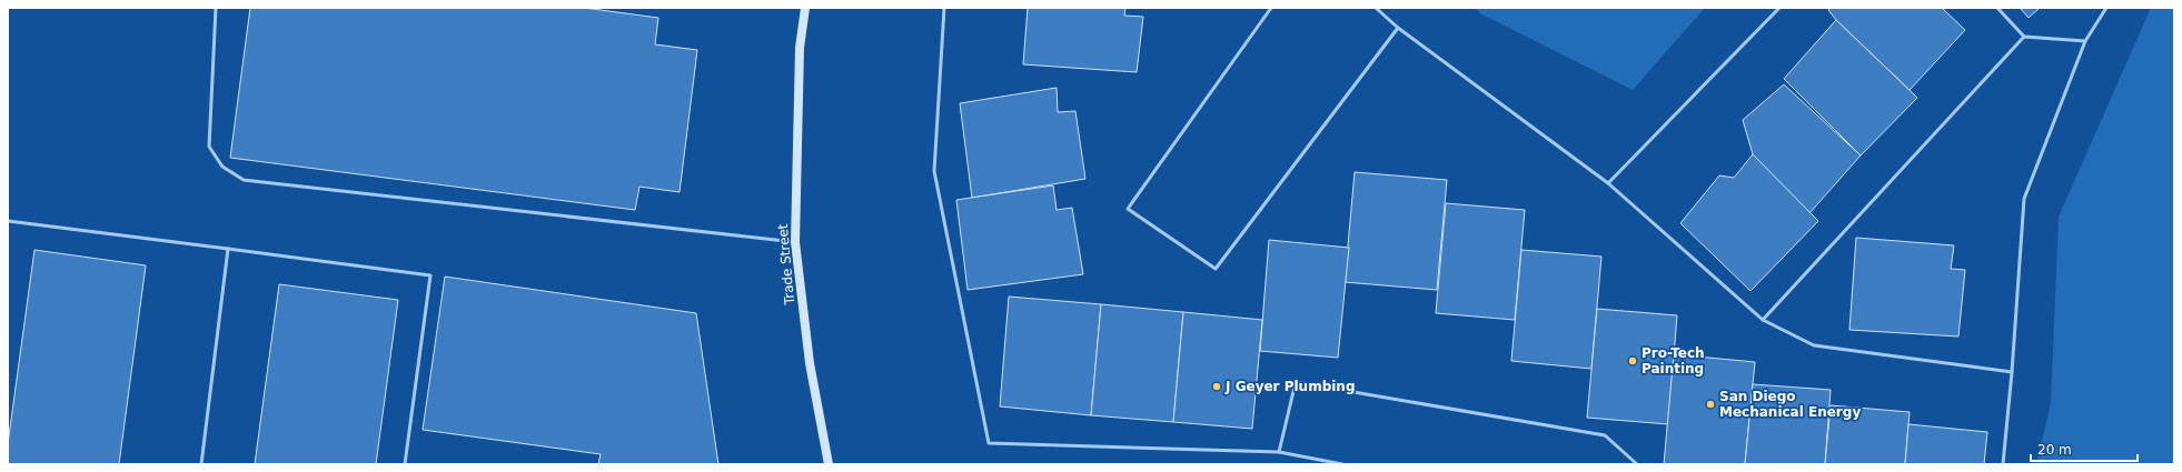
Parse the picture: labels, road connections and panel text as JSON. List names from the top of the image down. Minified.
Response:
{"streets":{"street":["Trade Street"]},"places":["Pro-Tech Painting","J Geyer Plumbing","San Diego Mechanical Energy"],"scale_bar":"20 m"}
